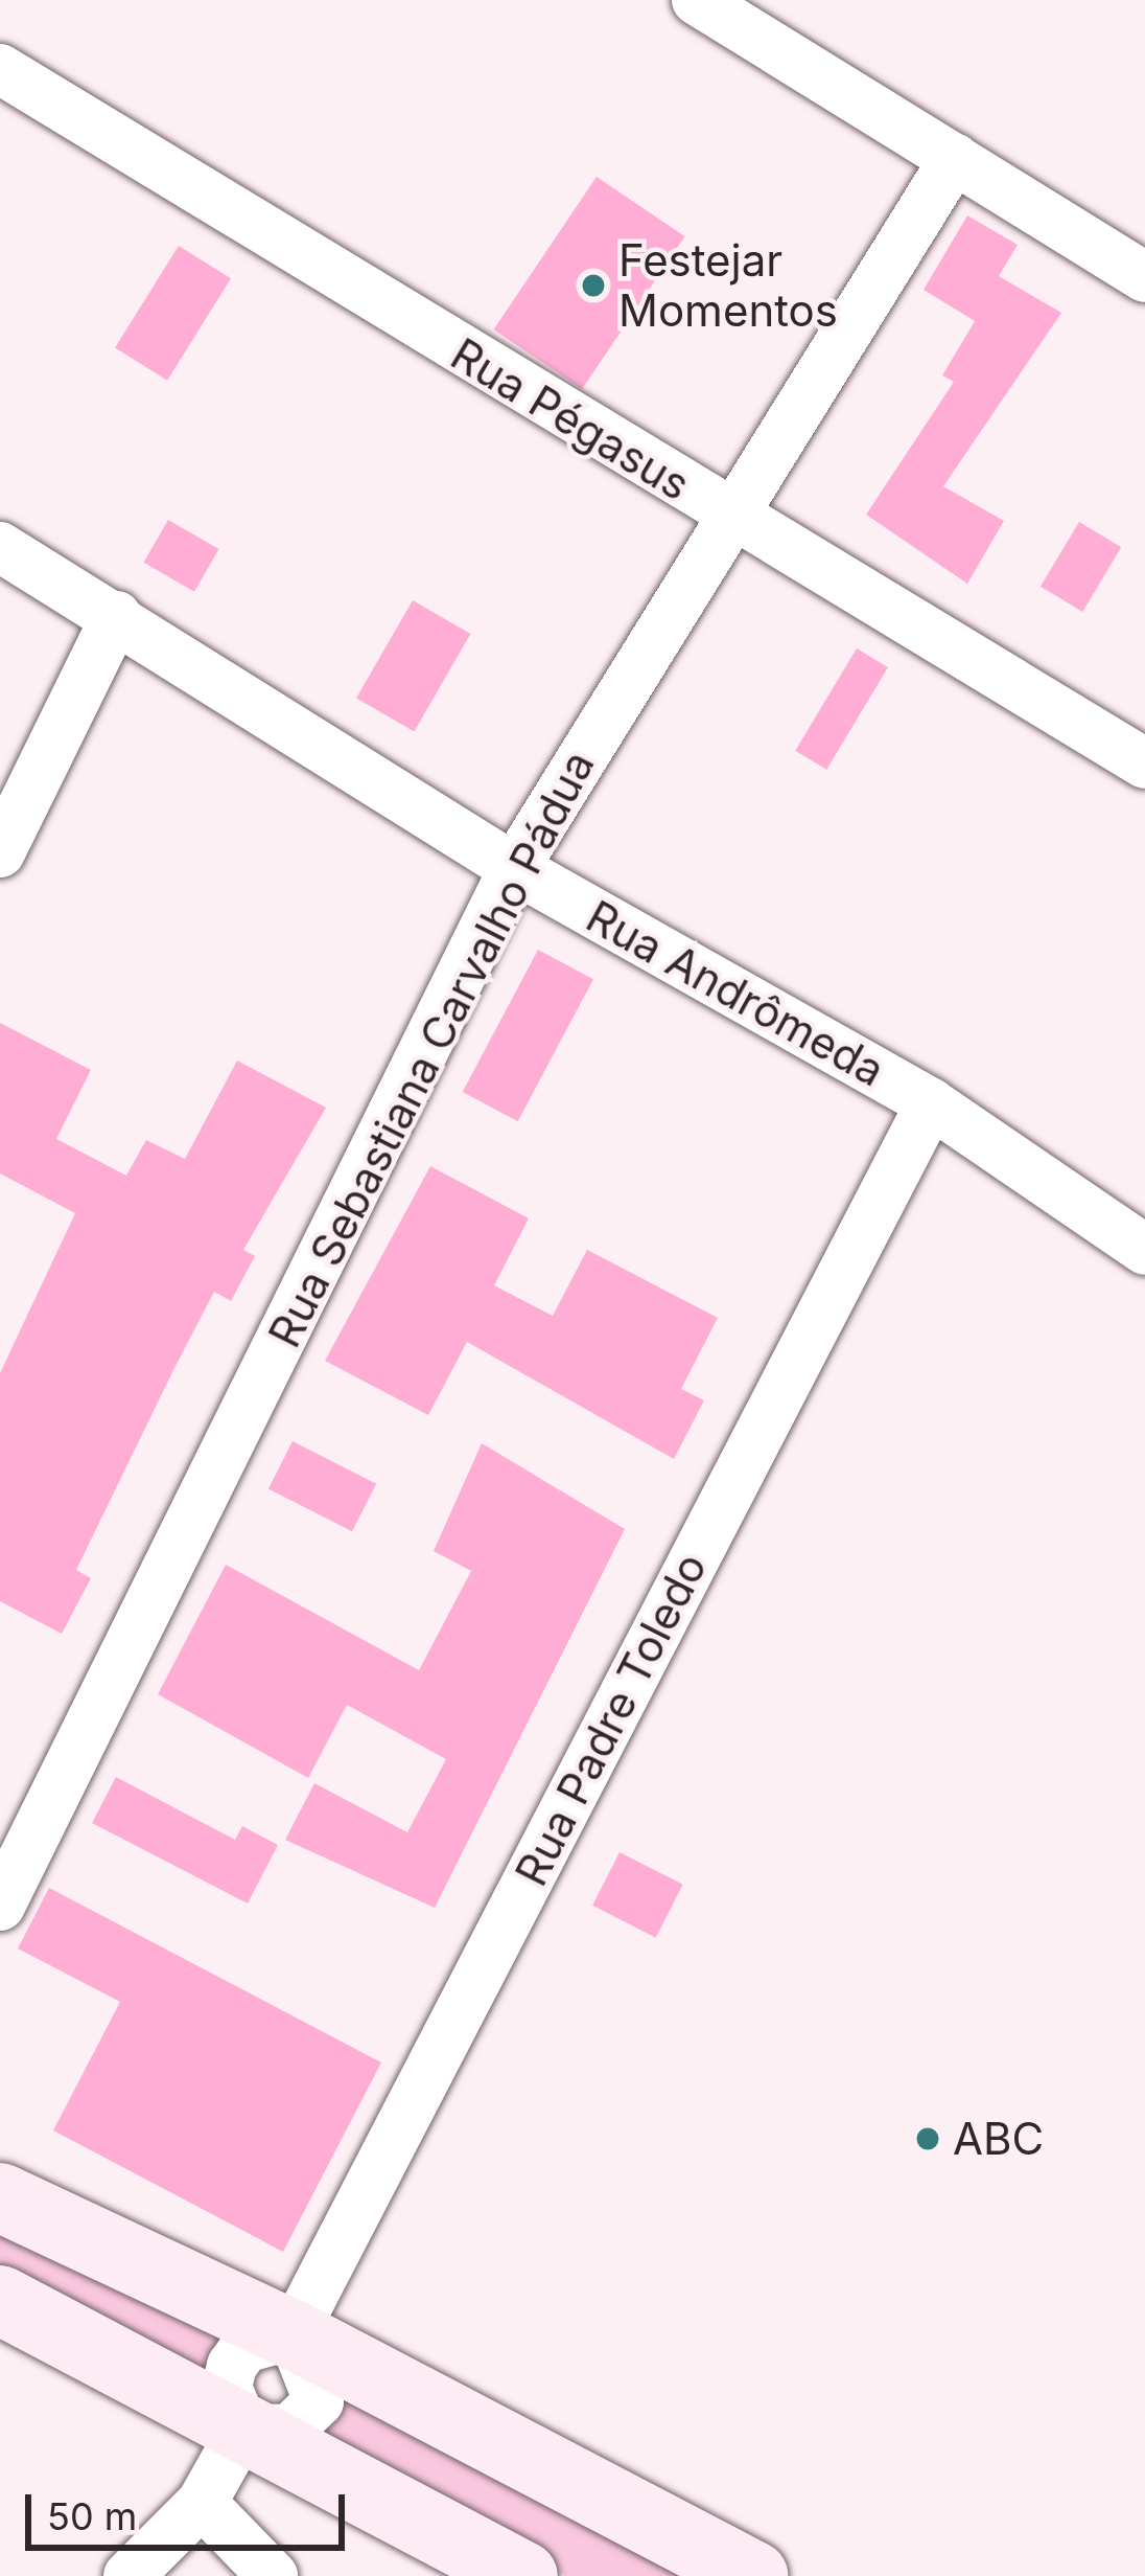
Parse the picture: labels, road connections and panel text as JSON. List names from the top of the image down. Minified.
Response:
{"streets":{"street":["Rua Pégasus","Rua Andrômeda","Rua Sebastiana Carvalho Pádua","Rua Padre Toledo"]},"crossings":[["Rua Pégasus","Rua Sebastiana Carvalho Pádua"],["Rua Andrômeda","Rua Sebastiana Carvalho Pádua"],["Rua Andrômeda","Rua Padre Toledo"]],"places":["Festejar Momentos","ABC"],"scale_bar":"50 m"}
